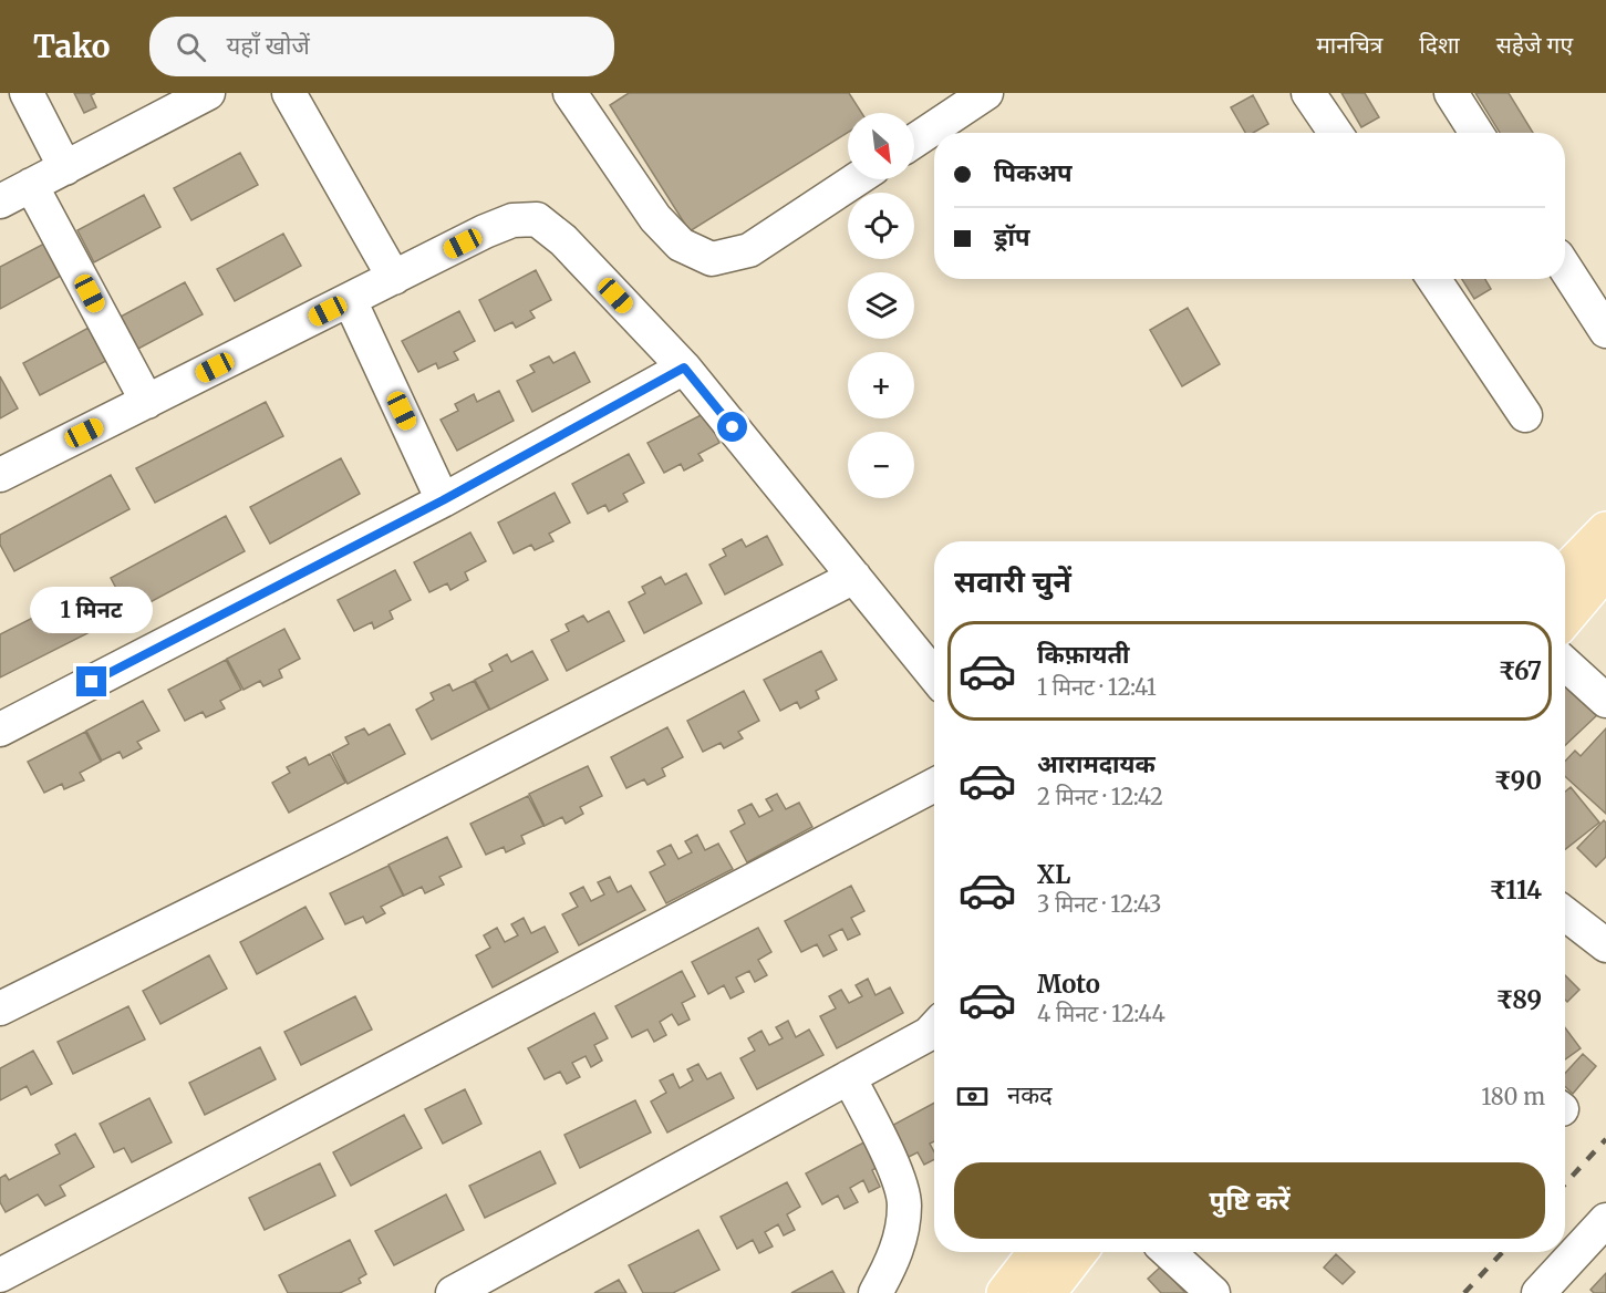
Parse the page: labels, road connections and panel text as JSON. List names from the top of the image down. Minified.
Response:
{"north":"bottom right","page":{"header":"Tako","search":"यहाँ खोजें","nav":["मानचित्र","दिशा","सहेजे गए"],"map_buttons":["+","−"],"banner":["पिकअप","ड्रॉप"],"heading":"सवारी चुनें","bubble":"1 मिनट","list":[{"name":"किफ़ायती","note":"1 मिनट · 12:41","value":"₹67"},{"name":"आरामदायक","note":"2 मिनट · 12:42","value":"₹90"},{"name":"XL","note":"3 मिनट · 12:43","value":"₹114"},{"name":"Moto","note":"4 मिनट · 12:44","value":"₹89"}],"pay":["नकद","180 m"],"buttons":"पुष्टि करें"}}
